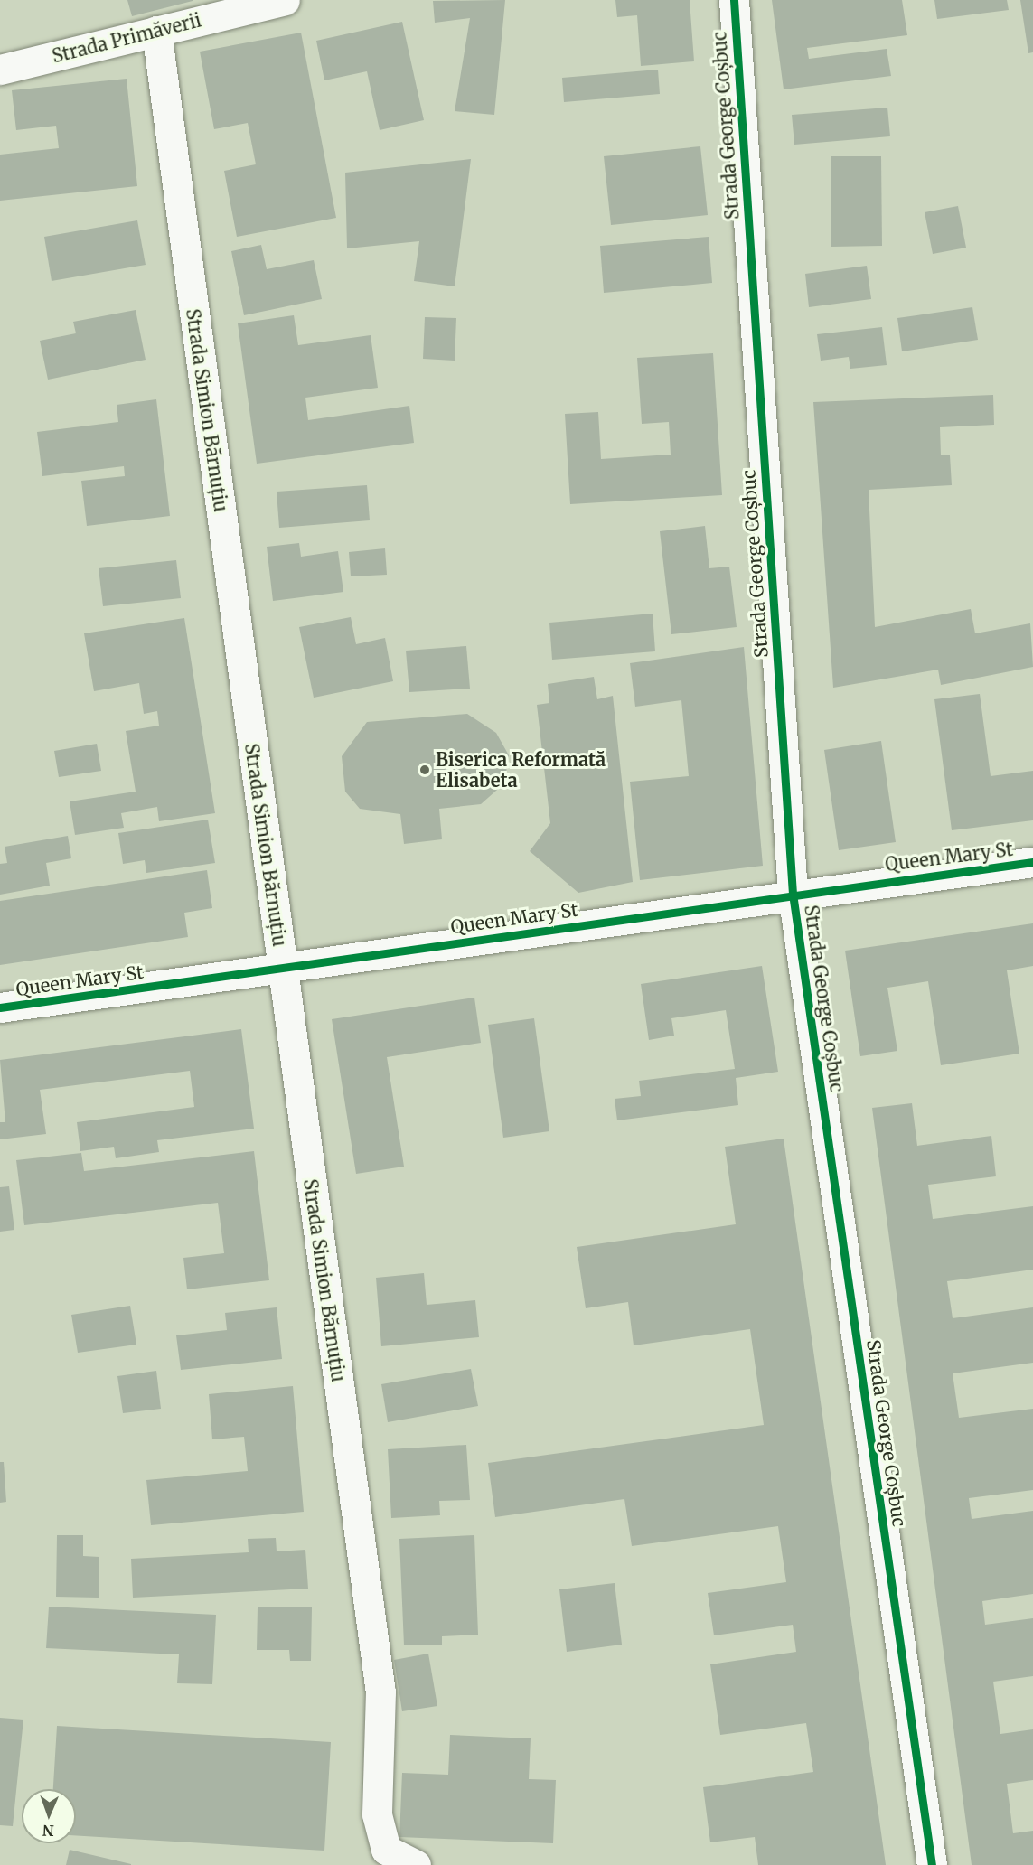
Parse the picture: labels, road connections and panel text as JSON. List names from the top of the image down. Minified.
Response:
{"streets":{"street":["Strada Primăverii","Strada George Coșbuc","Strada Simion Bărnuțiu","Queen Mary St"]},"crossings":[["Strada Primăverii","Strada Simion Bărnuțiu"],["Strada George Coșbuc","Queen Mary St"],["Strada Simion Bărnuțiu","Queen Mary St"]],"places":["Biserica Reformată Elisabeta"],"north":"bottom"}
